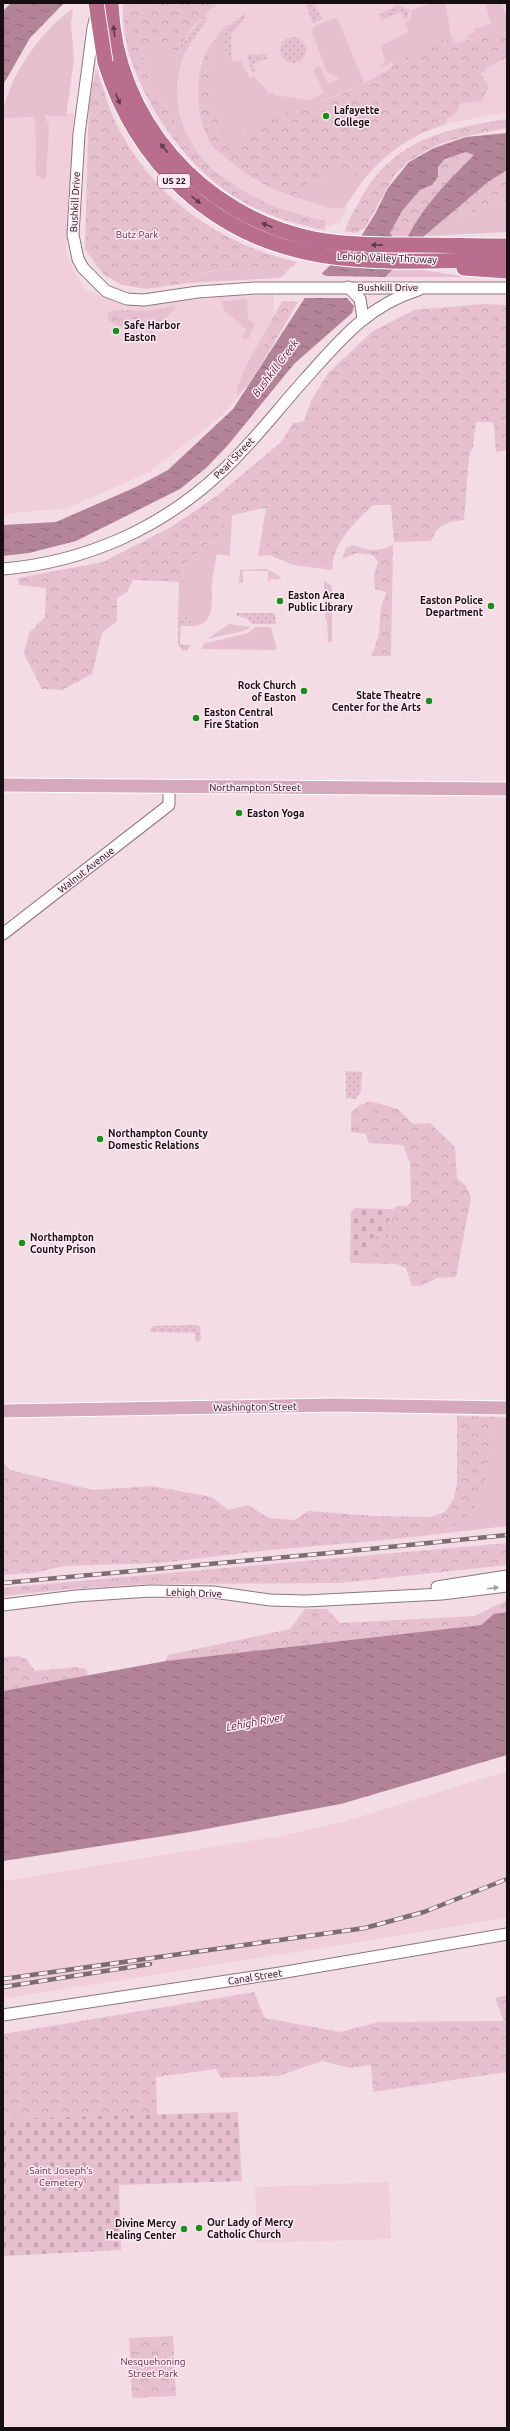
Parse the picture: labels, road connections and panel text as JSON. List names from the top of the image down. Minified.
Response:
{"streets":{"highway":["US 22","Lehigh Valley Thruway"],"main road":["Northampton Street","Washington Street"],"street":["Bushkill Drive","Pearl Street","Walnut Avenue","Lehigh Drive","Canal Street"]},"crossings":[["Bushkill Drive","Pearl Street"],["Northampton Street","Walnut Avenue"]],"water":["Bushkill Creek","Lehigh River"],"parks":["Butz Park","Saint Joseph's Cemetery","Nesquehoning Street Park"],"places":["Lafayette College","Safe Harbor Easton","Easton Area Public Library","Easton Police Department","Rock Church of Easton","State Theatre Center for the Arts","Easton Central Fire Station","Easton Yoga","Northampton County Domestic Relations","Northampton County Prison","Our Lady of Mercy Catholic Church","Divine Mercy Healing Center"]}
